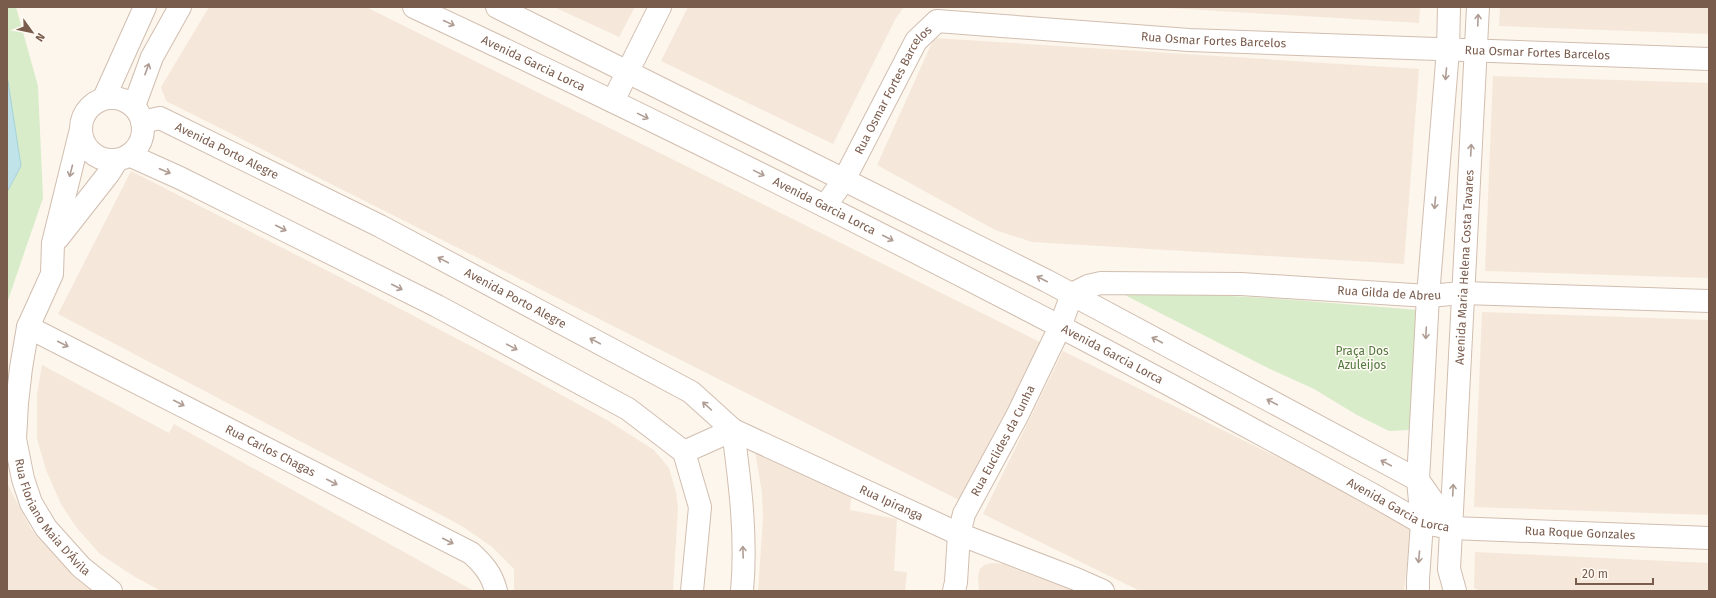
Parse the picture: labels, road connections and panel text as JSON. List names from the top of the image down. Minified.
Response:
{"streets":{"street":["Rua Osmar Fortes Barcelos","Avenida Garcia Lorca","Avenida Porto Alegre","Avenida Maria Helena Costa Tavares","Rua Gilda de Abreu","Rua Euclides da Cunha","Rua Carlos Chagas","Rua Ipiranga","Rua Floriano Maia D'Ávila","Rua Roque Gonzales"]},"crossings":[["Rua Osmar Fortes Barcelos","Avenida Garcia Lorca"],["Rua Osmar Fortes Barcelos","Avenida Maria Helena Costa Tavares"],["Avenida Garcia Lorca","Avenida Maria Helena Costa Tavares"],["Avenida Garcia Lorca","Rua Gilda de Abreu"],["Avenida Garcia Lorca","Rua Euclides da Cunha"],["Avenida Garcia Lorca","Rua Roque Gonzales"],["Avenida Porto Alegre","Rua Ipiranga"],["Avenida Porto Alegre","Rua Floriano Maia D'Ávila"],["Avenida Maria Helena Costa Tavares","Rua Gilda de Abreu"],["Avenida Maria Helena Costa Tavares","Rua Roque Gonzales"],["Rua Gilda de Abreu","Rua Euclides da Cunha"],["Rua Euclides da Cunha","Rua Ipiranga"],["Rua Carlos Chagas","Rua Floriano Maia D'Ávila"]],"one_way":["Rua Carlos Chagas"],"parks":["Praça Dos Azuleijos"],"scale_bar":"20 m","north":"bottom right"}
